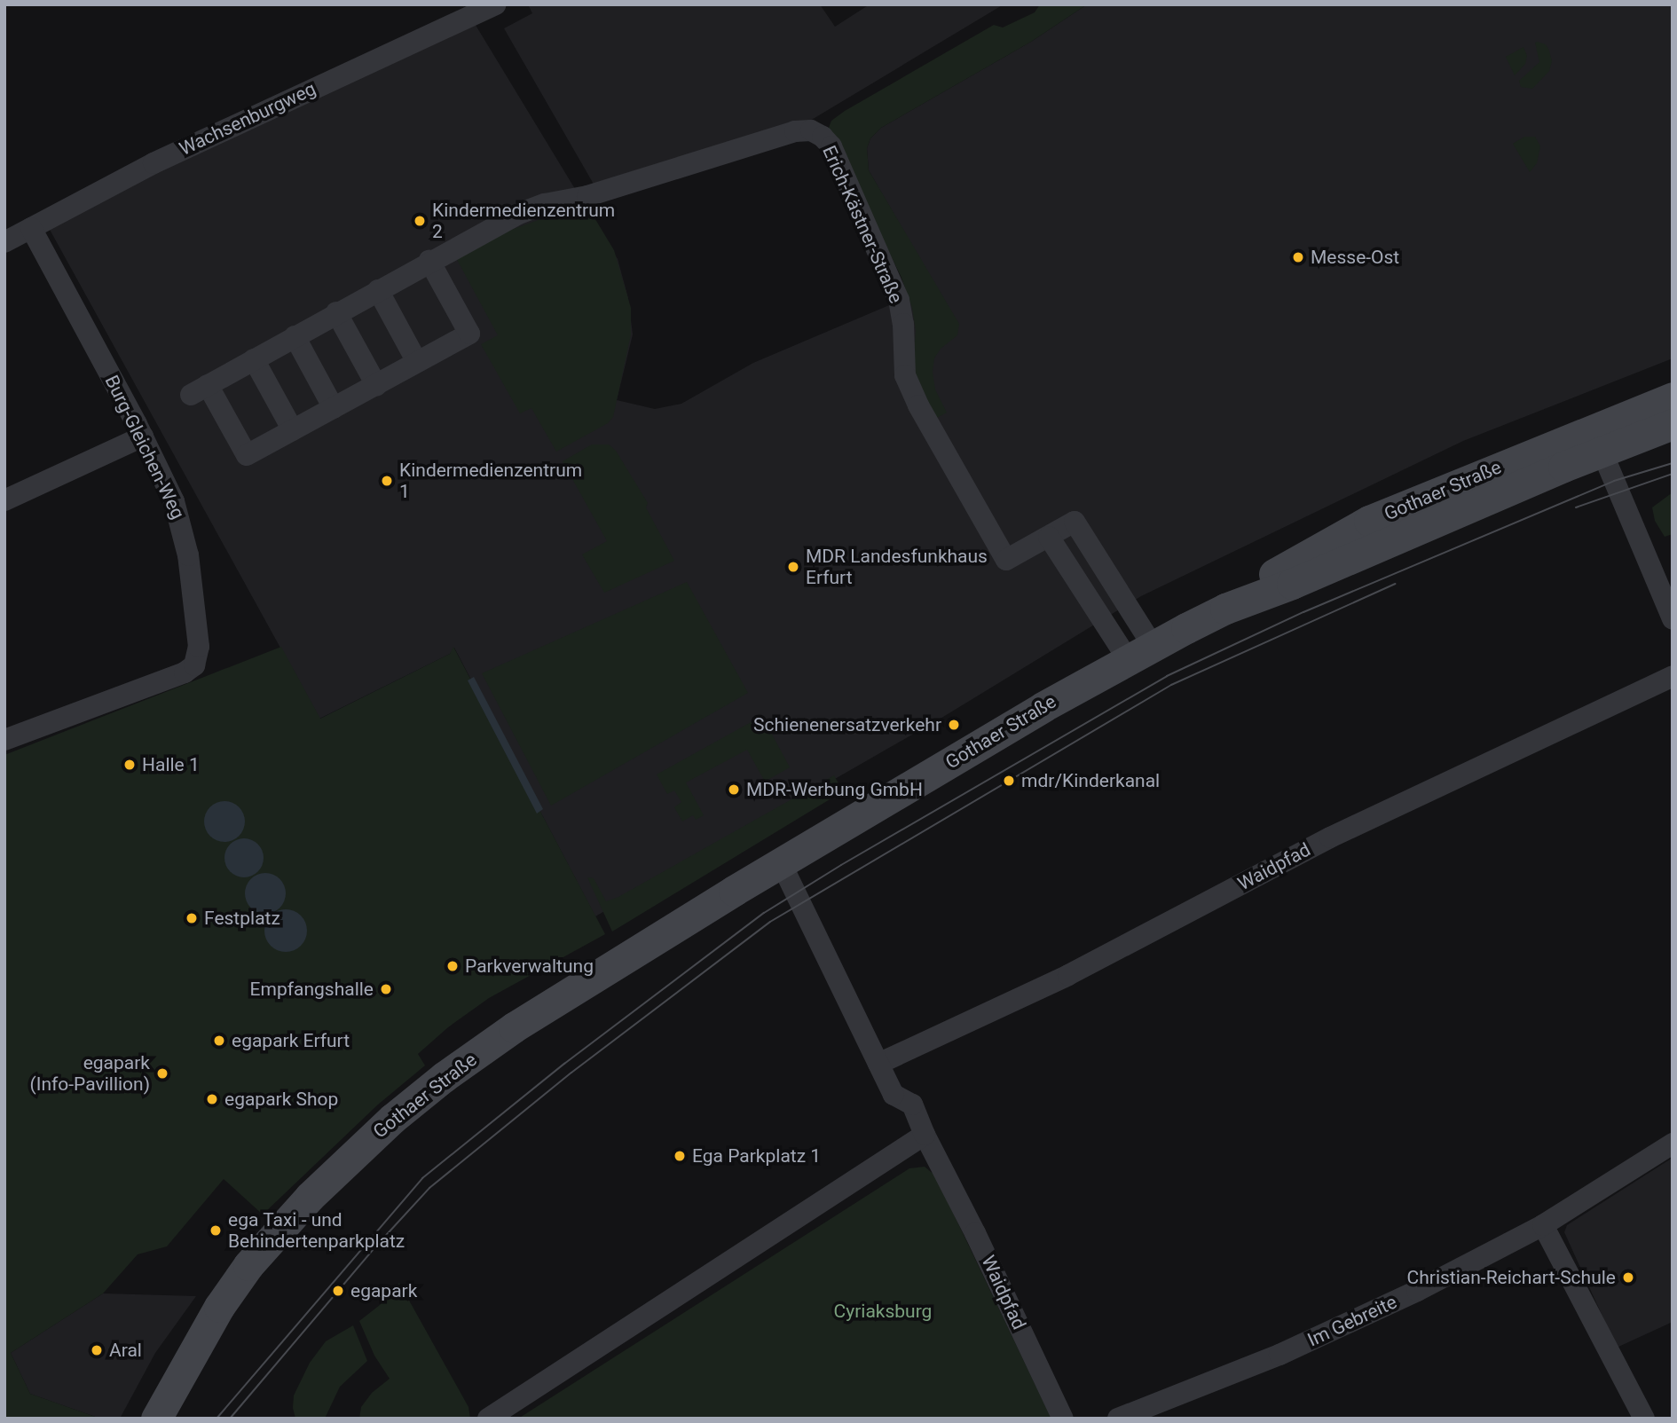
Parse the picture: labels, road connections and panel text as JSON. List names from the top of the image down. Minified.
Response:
{"streets":{"main road":["Gothaer Straße"],"street":["Wachsenburgweg","Erich-Kästner-Straße","Burg-Gleichen-Weg","Waidpfad","Im Gebreite"]},"crossings":[["Wachsenburgweg","Burg-Gleichen-Weg"],["Erich-Kästner-Straße","Gothaer Straße"]],"parks":["Cyriaksburg"],"places":["Kindermedienzentrum 2","Messe-Ost","Kindermedienzentrum 1","MDR Landesfunkhaus Erfurt","Schienenersatzverkehr","Halle 1","mdr/Kinderkanal","MDR-Werbung GmbH","Festplatz","Parkverwaltung","Empfangshalle","egapark Erfurt","egapark (Info-Pavillion)","egapark Shop","Ega Parkplatz 1","ega Taxi - und Behindertenparkplatz","Christian-Reichart-Schule","egapark","Aral"]}
